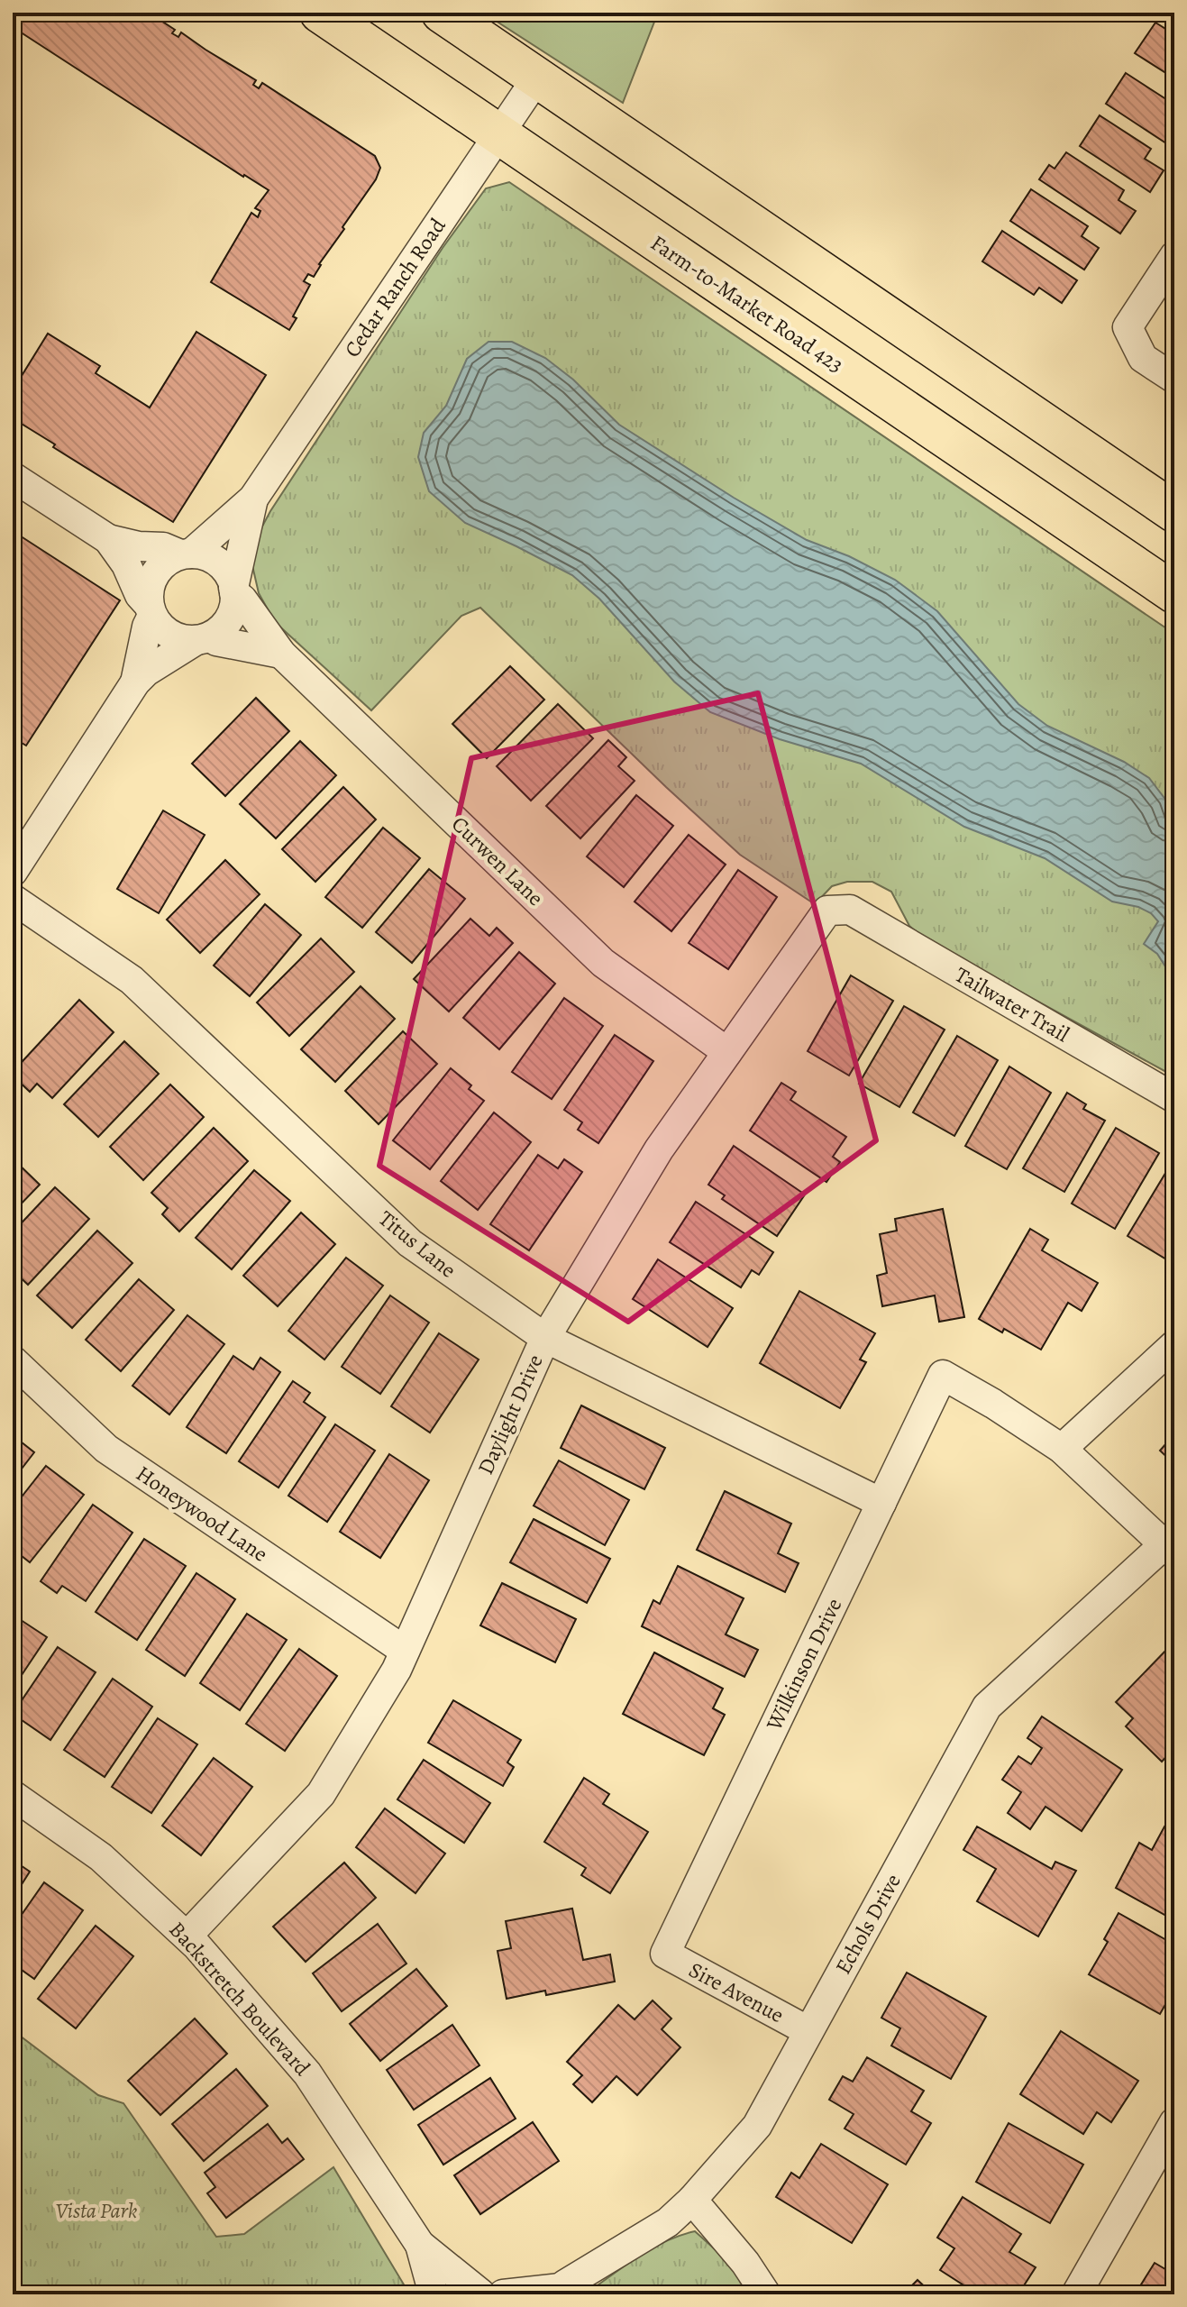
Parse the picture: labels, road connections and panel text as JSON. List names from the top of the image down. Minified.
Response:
{"streets":{"main road":["Farm-to-Market Road 423"],"street":["Cedar Ranch Road","Curwen Lane","Tailwater Trail","Titus Lane","Daylight Drive","Honeywood Lane","Wilkinson Drive","Echols Drive","Sire Avenue","Backstretch Boulevard"]},"crossings":[["Cedar Ranch Road","Farm-to-Market Road 423"],["Cedar Ranch Road","Curwen Lane"],["Curwen Lane","Daylight Drive"],["Tailwater Trail","Daylight Drive"],["Titus Lane","Daylight Drive"],["Titus Lane","Wilkinson Drive"],["Daylight Drive","Honeywood Lane"],["Daylight Drive","Backstretch Boulevard"],["Wilkinson Drive","Sire Avenue"],["Echols Drive","Sire Avenue"]],"parks":["Vista Park"]}
